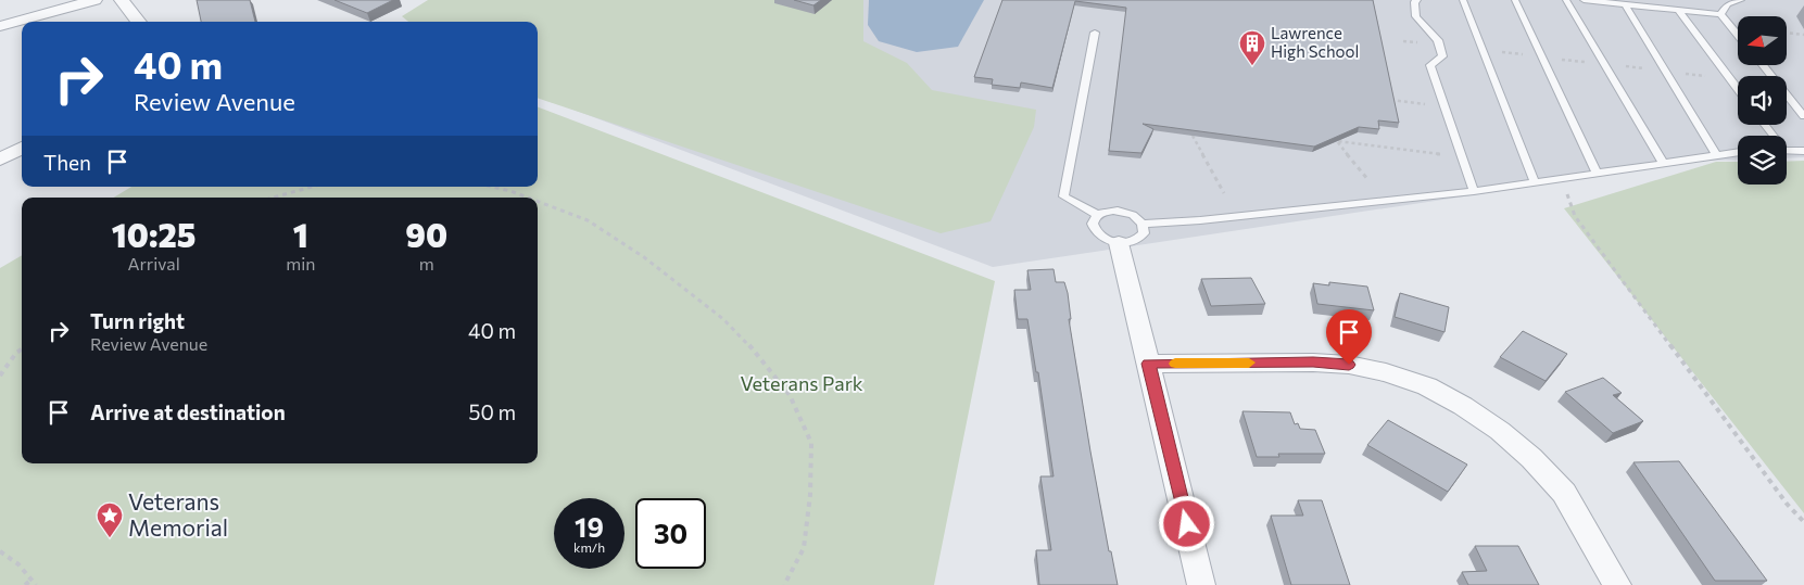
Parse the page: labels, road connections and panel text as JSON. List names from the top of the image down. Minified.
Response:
{"parks":["Veterans Park"],"places":{"building":["Lawrence High School"],"place":["Veterans Memorial"]},"north":"left","page":{"turn":["40 m","Review Avenue"],"then":"Then","eta":["10:25","Arrival","1","min","90","m"],"list":[{"name":"Turn right","note":"Review Avenue","value":"40 m"},{"name":"Arrive at destination","value":"50 m"}],"speed":"19 km/h","limit":"30"}}
